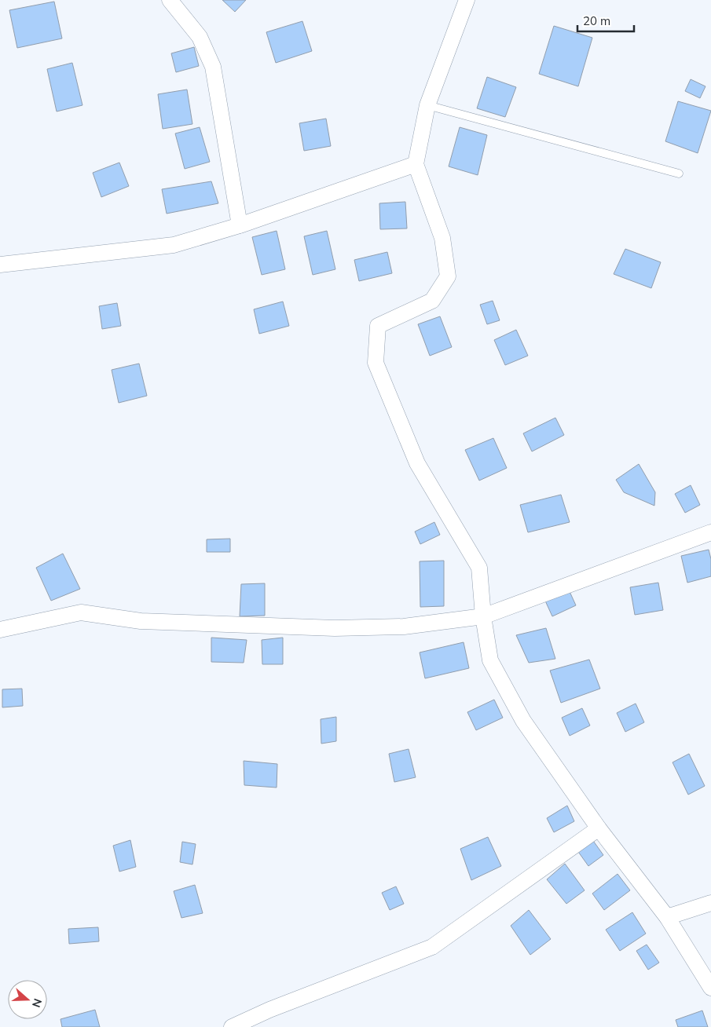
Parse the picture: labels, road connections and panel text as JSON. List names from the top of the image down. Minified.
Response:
{"scale_bar":"20 m","north":"right"}
